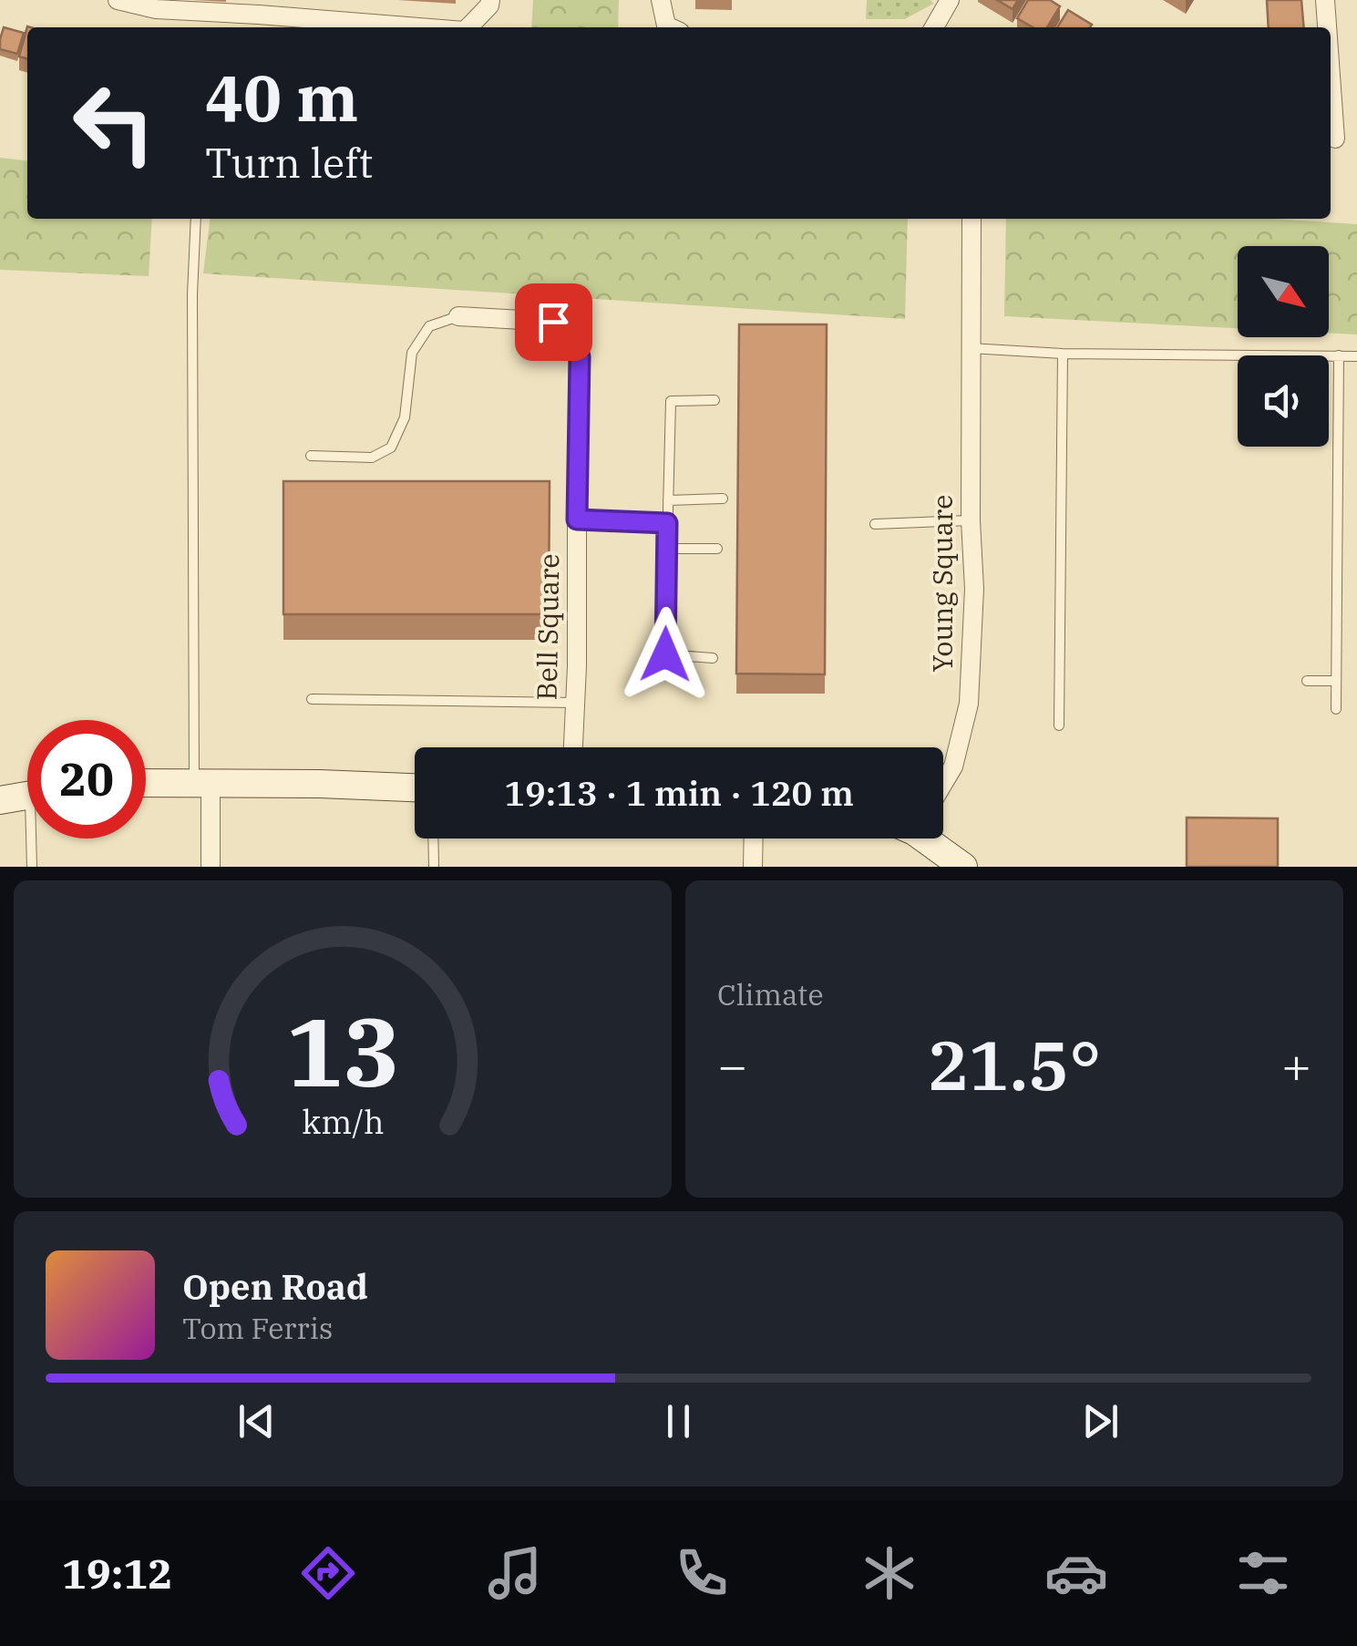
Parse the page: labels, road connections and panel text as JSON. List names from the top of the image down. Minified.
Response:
{"streets":{"street":["Young Square","Bell Square"]},"north":"bottom right","page":{"turn":["40 m","Turn left"],"limit":"20","trip":"19:13 · 1 min · 120 m","tile":"Climate","heat":["−","21.5°","+"],"song":["Open Road","Tom Ferris"],"tabs":"19:12","gauge":["13","km/h"]}}
